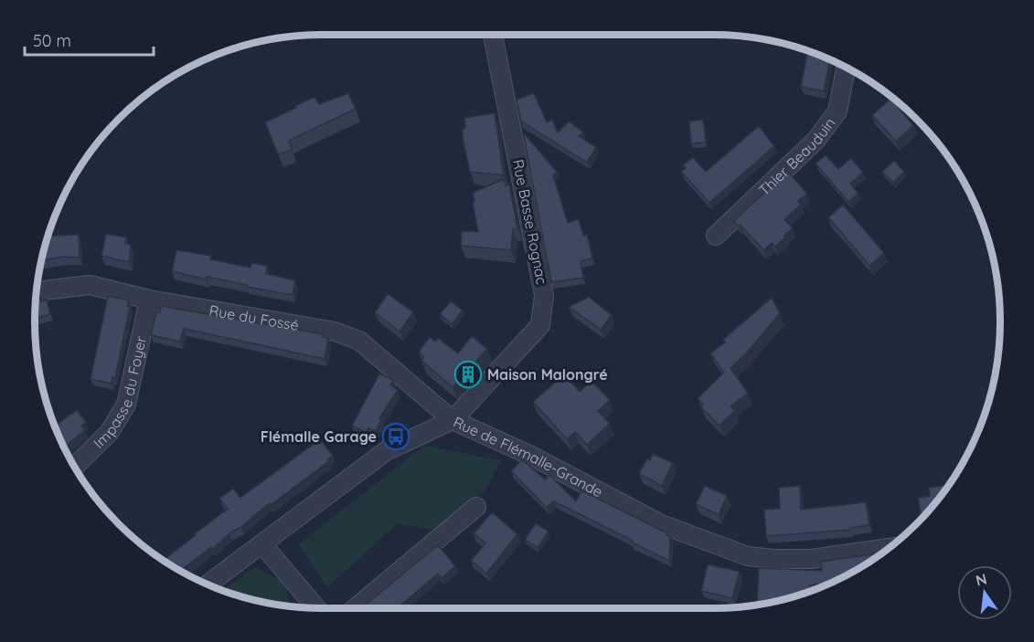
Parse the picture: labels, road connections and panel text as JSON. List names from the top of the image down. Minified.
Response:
{"streets":{"street":["Thier Beauduin","Rue Basse Rognac","Rue du Fossé","Impasse du Foyer","Rue de Flémalle-Grande"]},"crossings":[["Rue Basse Rognac","Rue du Fossé"],["Rue Basse Rognac","Rue de Flémalle-Grande"],["Rue du Fossé","Impasse du Foyer"],["Rue du Fossé","Rue de Flémalle-Grande"]],"places":{"building":["Maison Malongré"],"bus stop":["Flémalle Garage"]},"scale_bar":"50 m","north":"top"}
